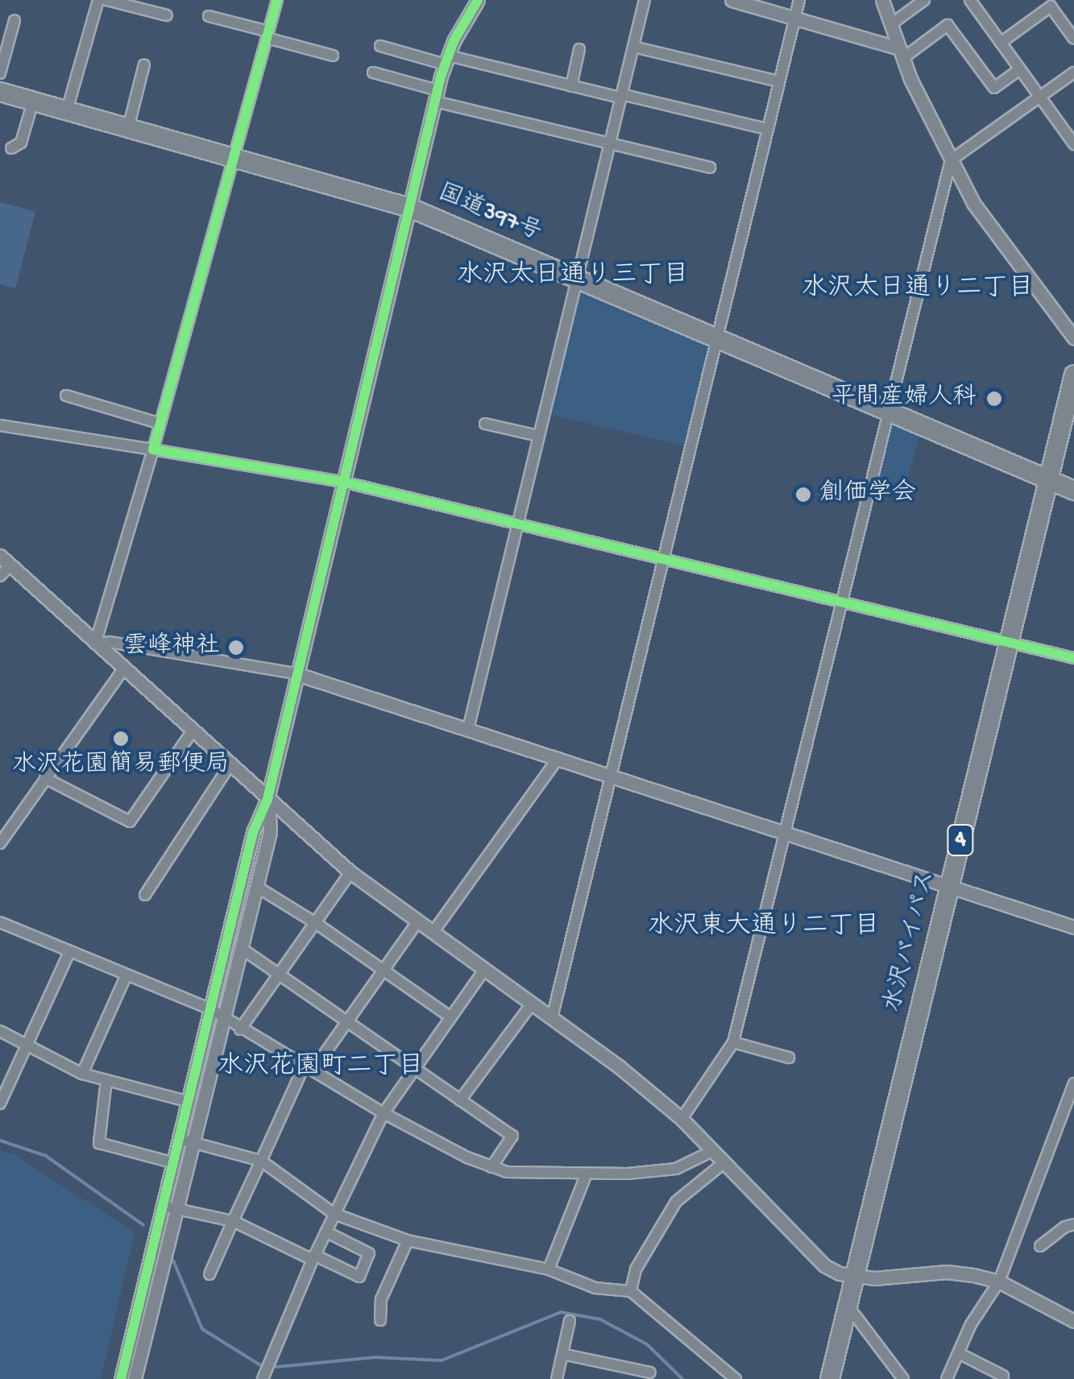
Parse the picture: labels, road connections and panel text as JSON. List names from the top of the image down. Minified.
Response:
{"streets":{"highway":["国道397号","4","水沢バイパス"]},"crossings":[["国道397号","水沢バイパス"]],"districts":["水沢太日通り三丁目","水沢太日通り二丁目","水沢東大通り二丁目","水沢花園町二丁目"],"places":["平間産婦人科","創価学会","雲峰神社","水沢花園簡易郵便局"]}
